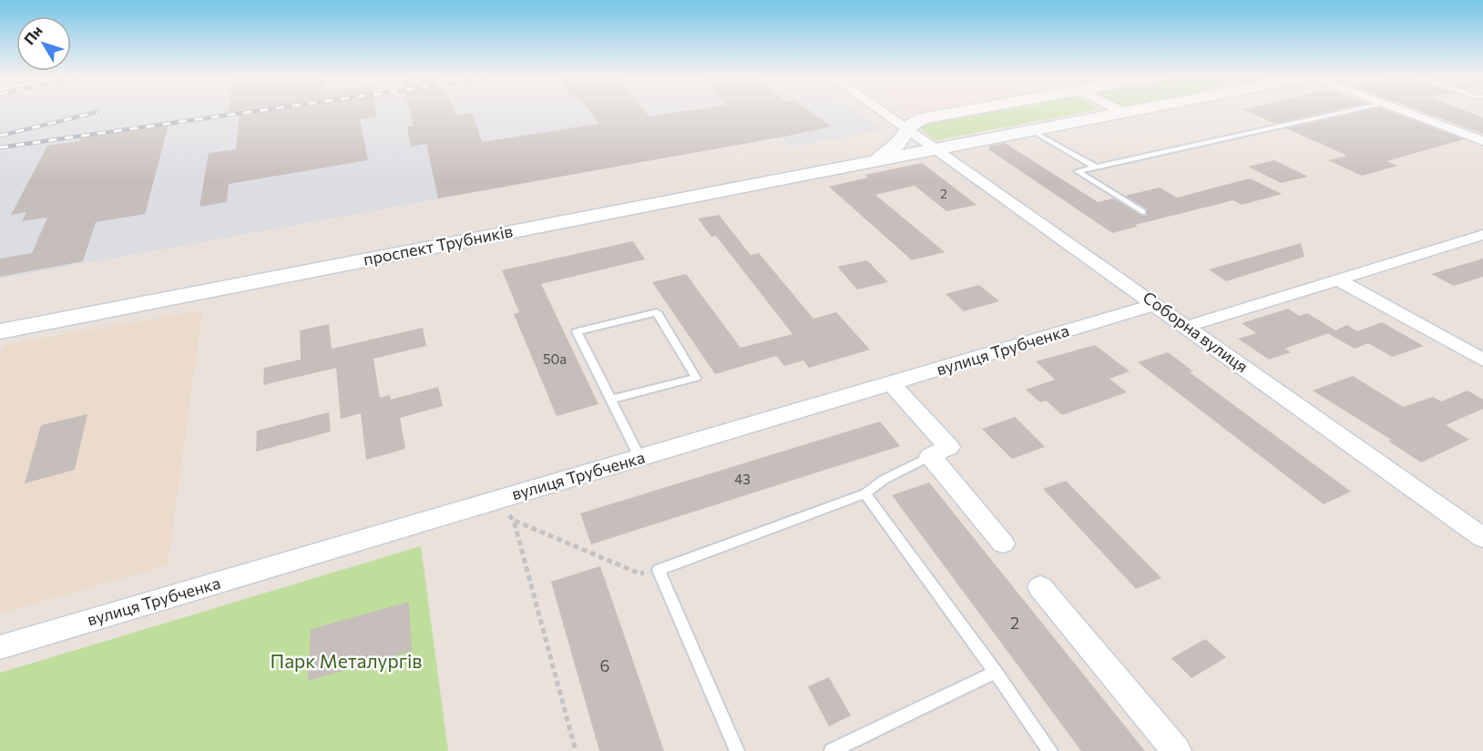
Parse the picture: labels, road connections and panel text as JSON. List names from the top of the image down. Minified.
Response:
{"streets":{"main road":["проспект Трубників"],"street":["Соборна вулиця","вулиця Трубченка"]},"crossings":[["проспект Трубників","Соборна вулиця"],["Соборна вулиця","вулиця Трубченка"]],"parks":["Парк Металургів"],"house_numbers":["2","50а","43","2","6"],"north":"top left"}
